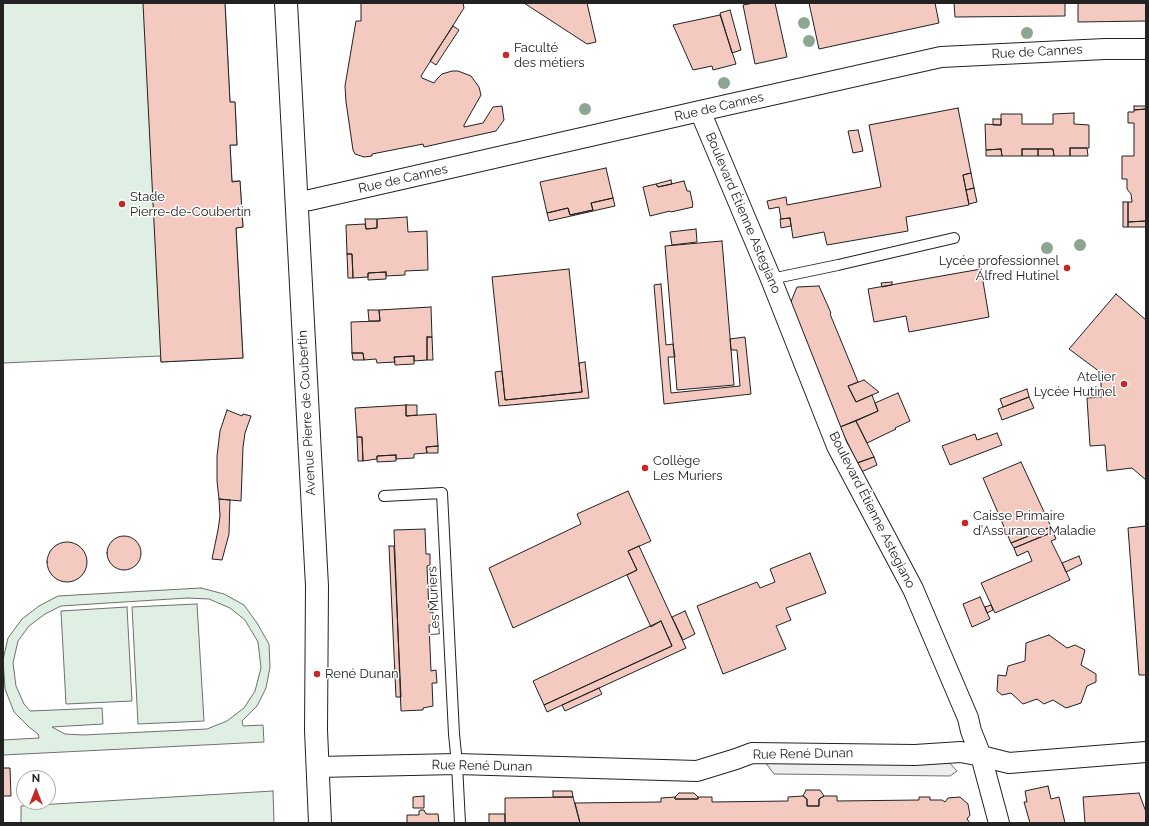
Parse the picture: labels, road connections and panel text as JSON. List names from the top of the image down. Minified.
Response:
{"streets":{"main road":["Avenue Pierre de Coubertin"],"street":["Rue de Cannes","Boulevard Étienne Astegiano","Rue René Dunan"],"lane":["Les Muriers"]},"crossings":[["Rue de Cannes","Boulevard Étienne Astegiano"],["Rue de Cannes","Avenue Pierre de Coubertin"],["Boulevard Étienne Astegiano","Rue René Dunan"],["Avenue Pierre de Coubertin","Rue René Dunan"],["Les Muriers","Rue René Dunan"]],"places":["Faculté des métiers","Stade Pierre-de-Coubertin","Lycée professionnel Alfred Hutinel","Atelier Lycée Hutinel","Collège Les Muriers","Caisse Primaire d’Assurance Maladie","René Dunan"],"north":"top"}
